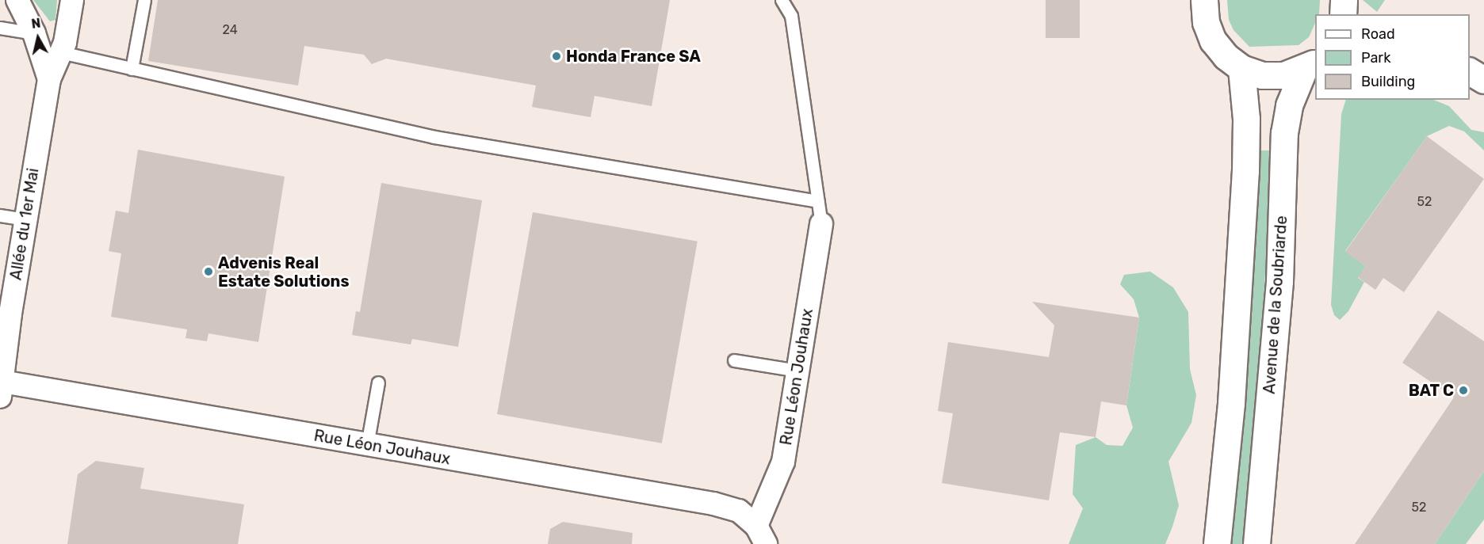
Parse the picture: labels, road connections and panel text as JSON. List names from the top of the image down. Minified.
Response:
{"streets":{"street":["Allée du 1er Mai","Avenue de la Soubriarde","Rue Léon Jouhaux"]},"crossings":[["Allée du 1er Mai","Rue Léon Jouhaux"]],"places":["Honda France SA","Advenis Real Estate Solutions","BAT C"],"house_numbers":["24","52","52"],"legend":["Road","Park","Building"],"north":"top"}
